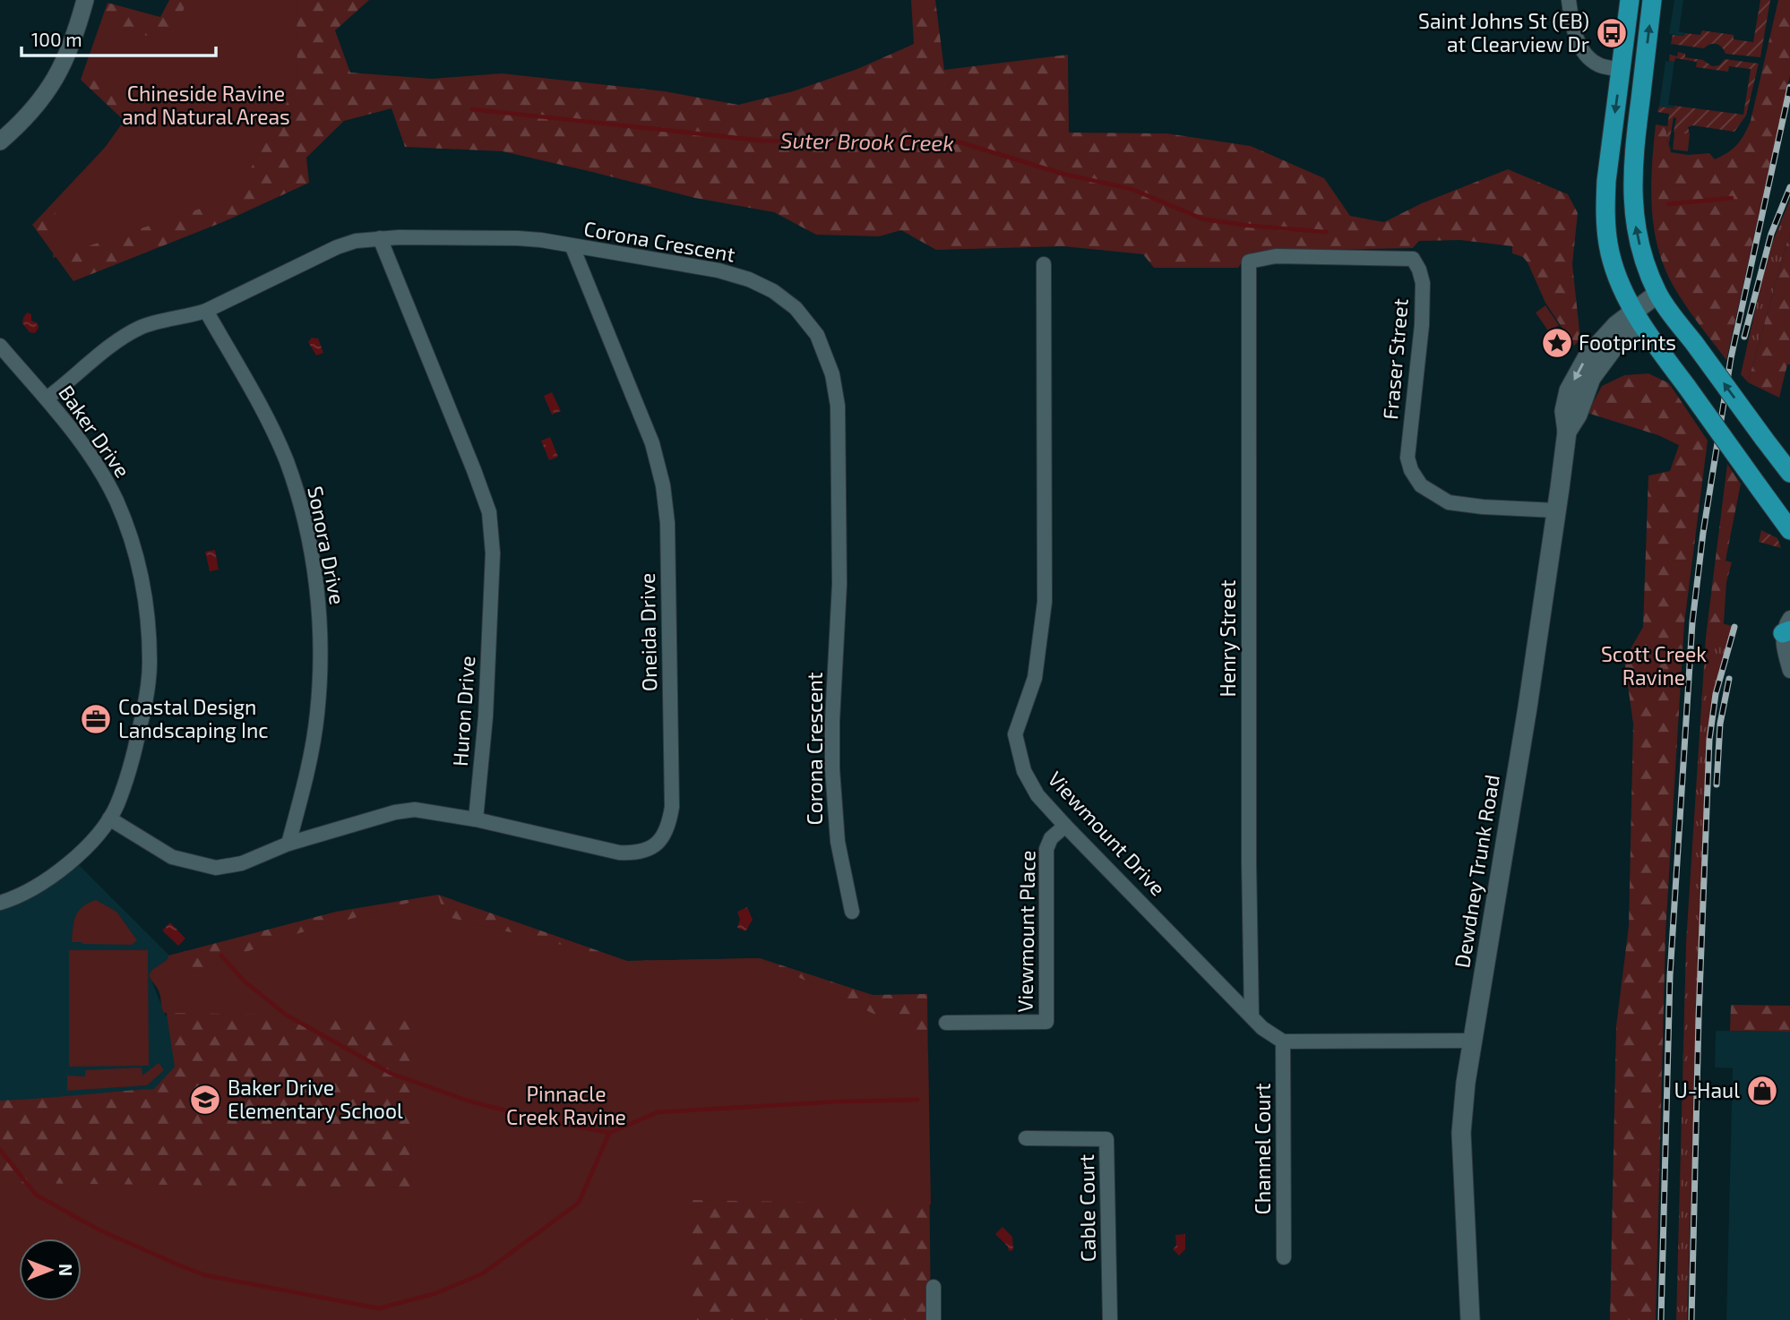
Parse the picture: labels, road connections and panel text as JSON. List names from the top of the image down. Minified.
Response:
{"streets":{"main road":["Dewdney Trunk Road"],"street":["Corona Crescent","Fraser Street","Baker Drive","Sonora Drive","Oneida Drive","Henry Street","Huron Drive","Viewmount Drive","Viewmount Place","Channel Court","Cable Court"]},"crossings":[["Corona Crescent","Baker Drive"],["Corona Crescent","Sonora Drive"],["Corona Crescent","Oneida Drive"],["Corona Crescent","Huron Drive"],["Fraser Street","Henry Street"],["Fraser Street","Dewdney Trunk Road"],["Oneida Drive","Huron Drive"],["Henry Street","Viewmount Drive"],["Viewmount Drive","Viewmount Place"],["Viewmount Drive","Channel Court"]],"water":["Suter Brook Creek"],"parks":["Chineside Ravine and Natural Areas","Scott Creek Ravine","Pinnacle Creek Ravine"],"places":{"bus stop":["Saint Johns St (EB) at Clearview Dr"],"place":["Footprints"],"office":["Coastal Design Landscaping Inc"],"shop":["U-Haul"],"school or university":["Baker Drive Elementary School"]},"scale_bar":"100 m","north":"right"}
